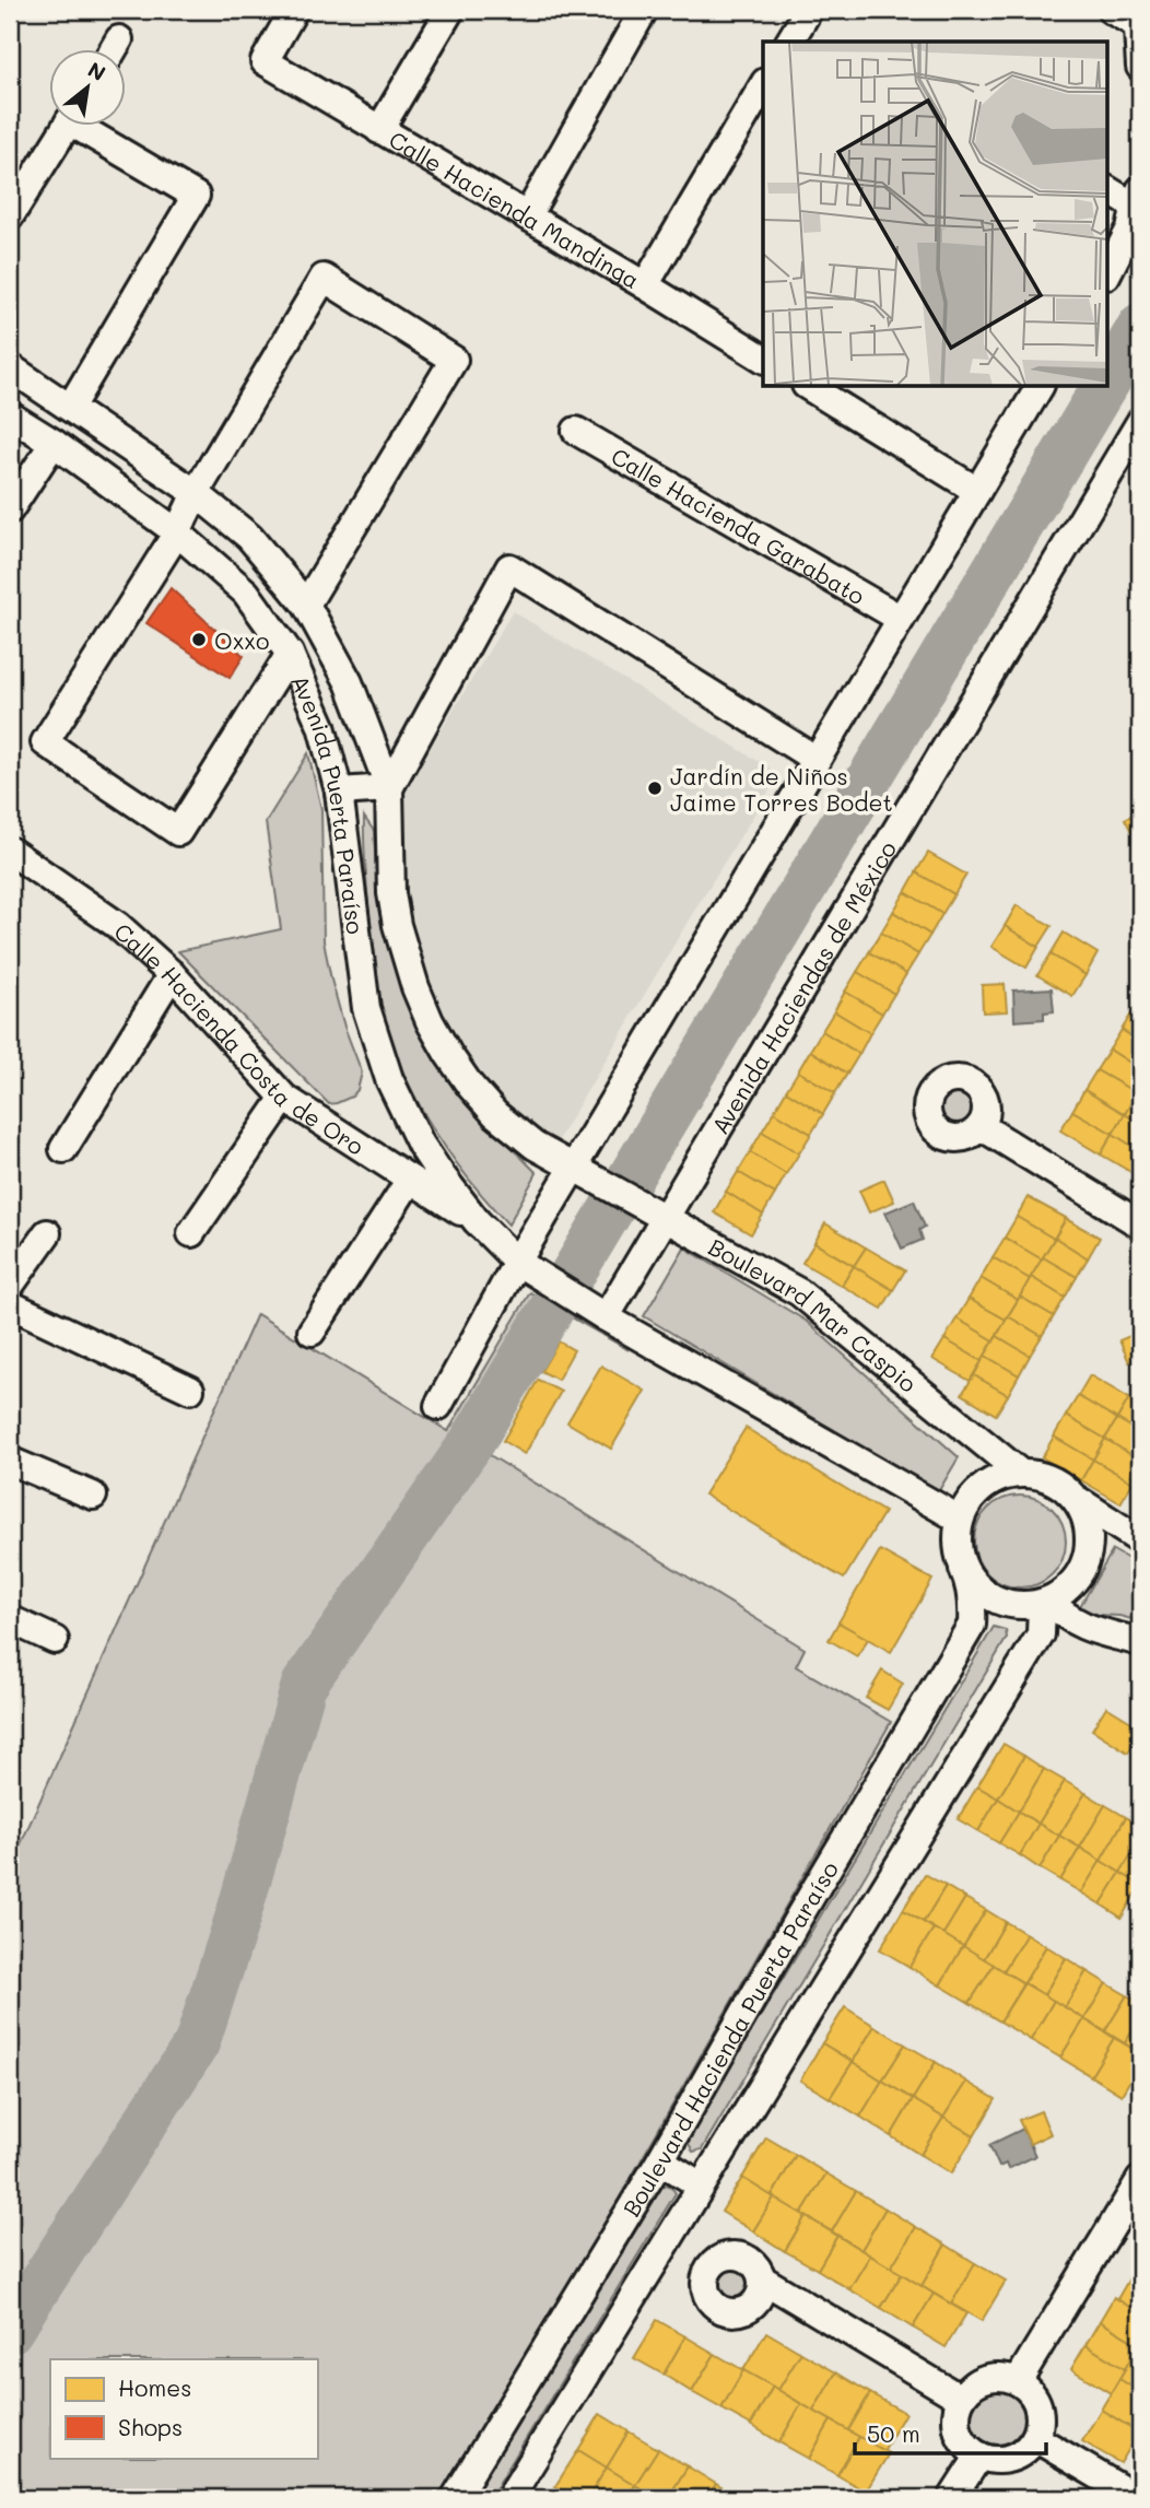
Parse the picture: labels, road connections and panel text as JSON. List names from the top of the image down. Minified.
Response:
{"streets":{"street":["Calle Hacienda Mandinga","Calle Hacienda Garabato","Avenida Puerta Paraíso","Avenida Haciendas de México","Calle Hacienda Costa de Oro","Boulevard Mar Caspio","Boulevard Hacienda Puerta Paraíso"]},"crossings":[["Avenida Puerta Paraíso","Calle Hacienda Costa de Oro"],["Avenida Puerta Paraíso","Boulevard Mar Caspio"],["Avenida Haciendas de México","Boulevard Mar Caspio"],["Boulevard Mar Caspio","Boulevard Hacienda Puerta Paraíso"]],"places":["Oxxo","Jardín de Niños Jaime Torres Bodet"],"legend":["Homes","Shops"],"scale_bar":"50 m","north":"top right"}
